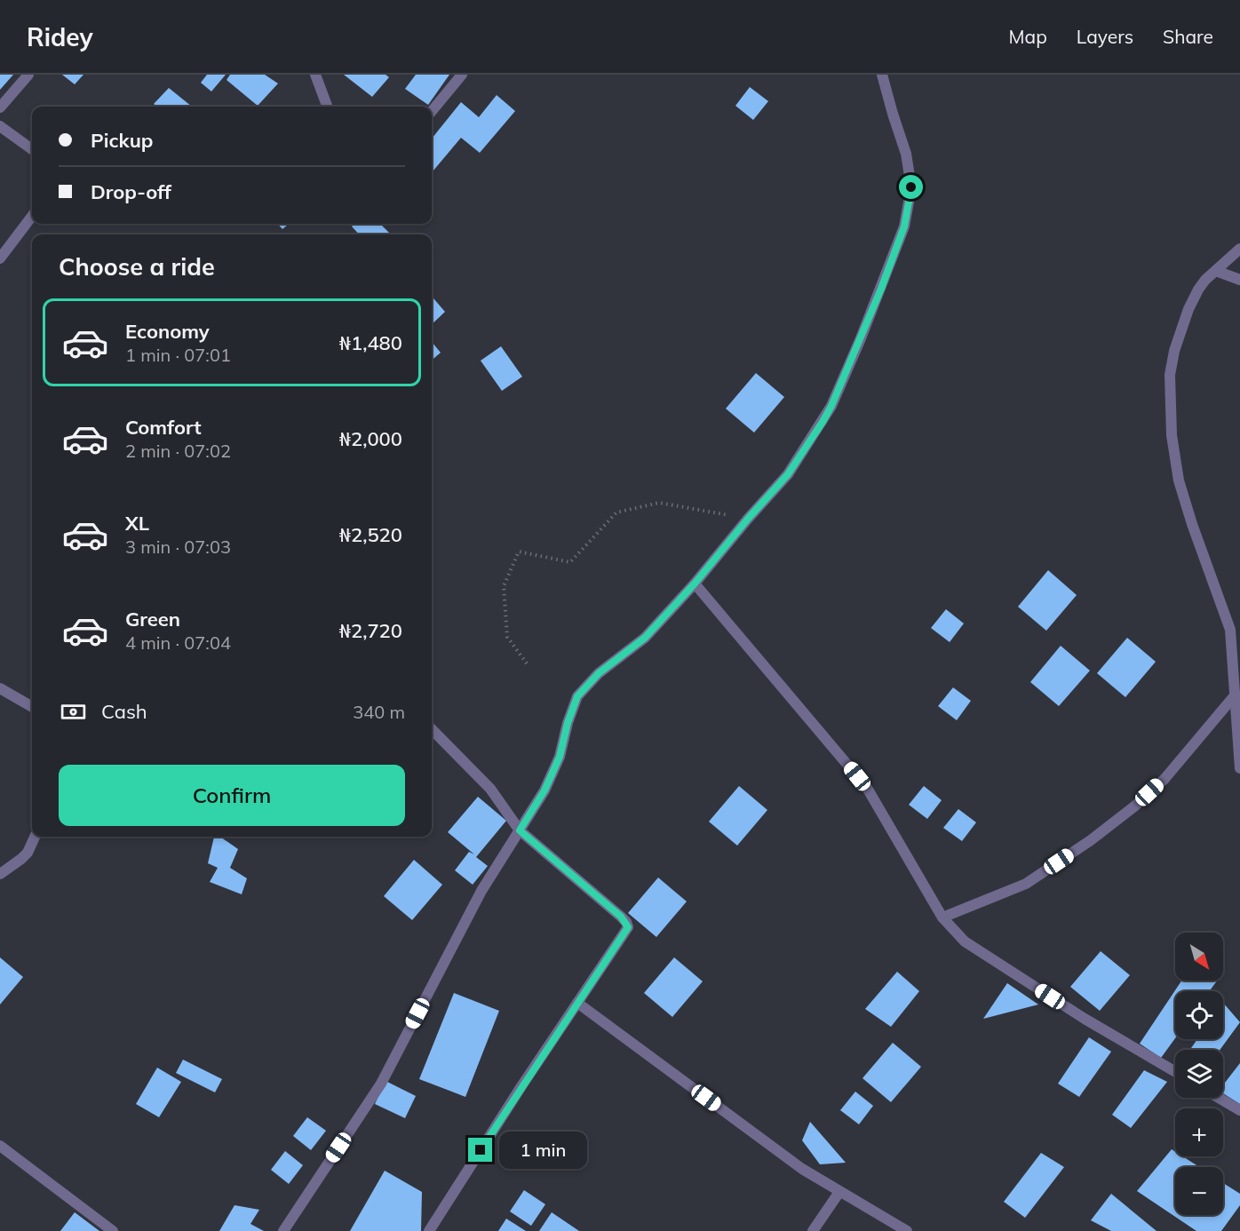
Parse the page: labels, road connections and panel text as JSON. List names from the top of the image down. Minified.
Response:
{"north":"bottom right","page":{"header":"Ridey","nav":["Map","Layers","Share"],"banner":["Pickup","Drop-off"],"heading":"Choose a ride","list":[{"name":"Economy","note":"1 min · 07:01","value":"₦1,480"},{"name":"Comfort","note":"2 min · 07:02","value":"₦2,000"},{"name":"XL","note":"3 min · 07:03","value":"₦2,520"},{"name":"Green","note":"4 min · 07:04","value":"₦2,720"}],"pay":["Cash","340 m"],"buttons":"Confirm","map_buttons":["+","−"],"bubble":"1 min"}}
